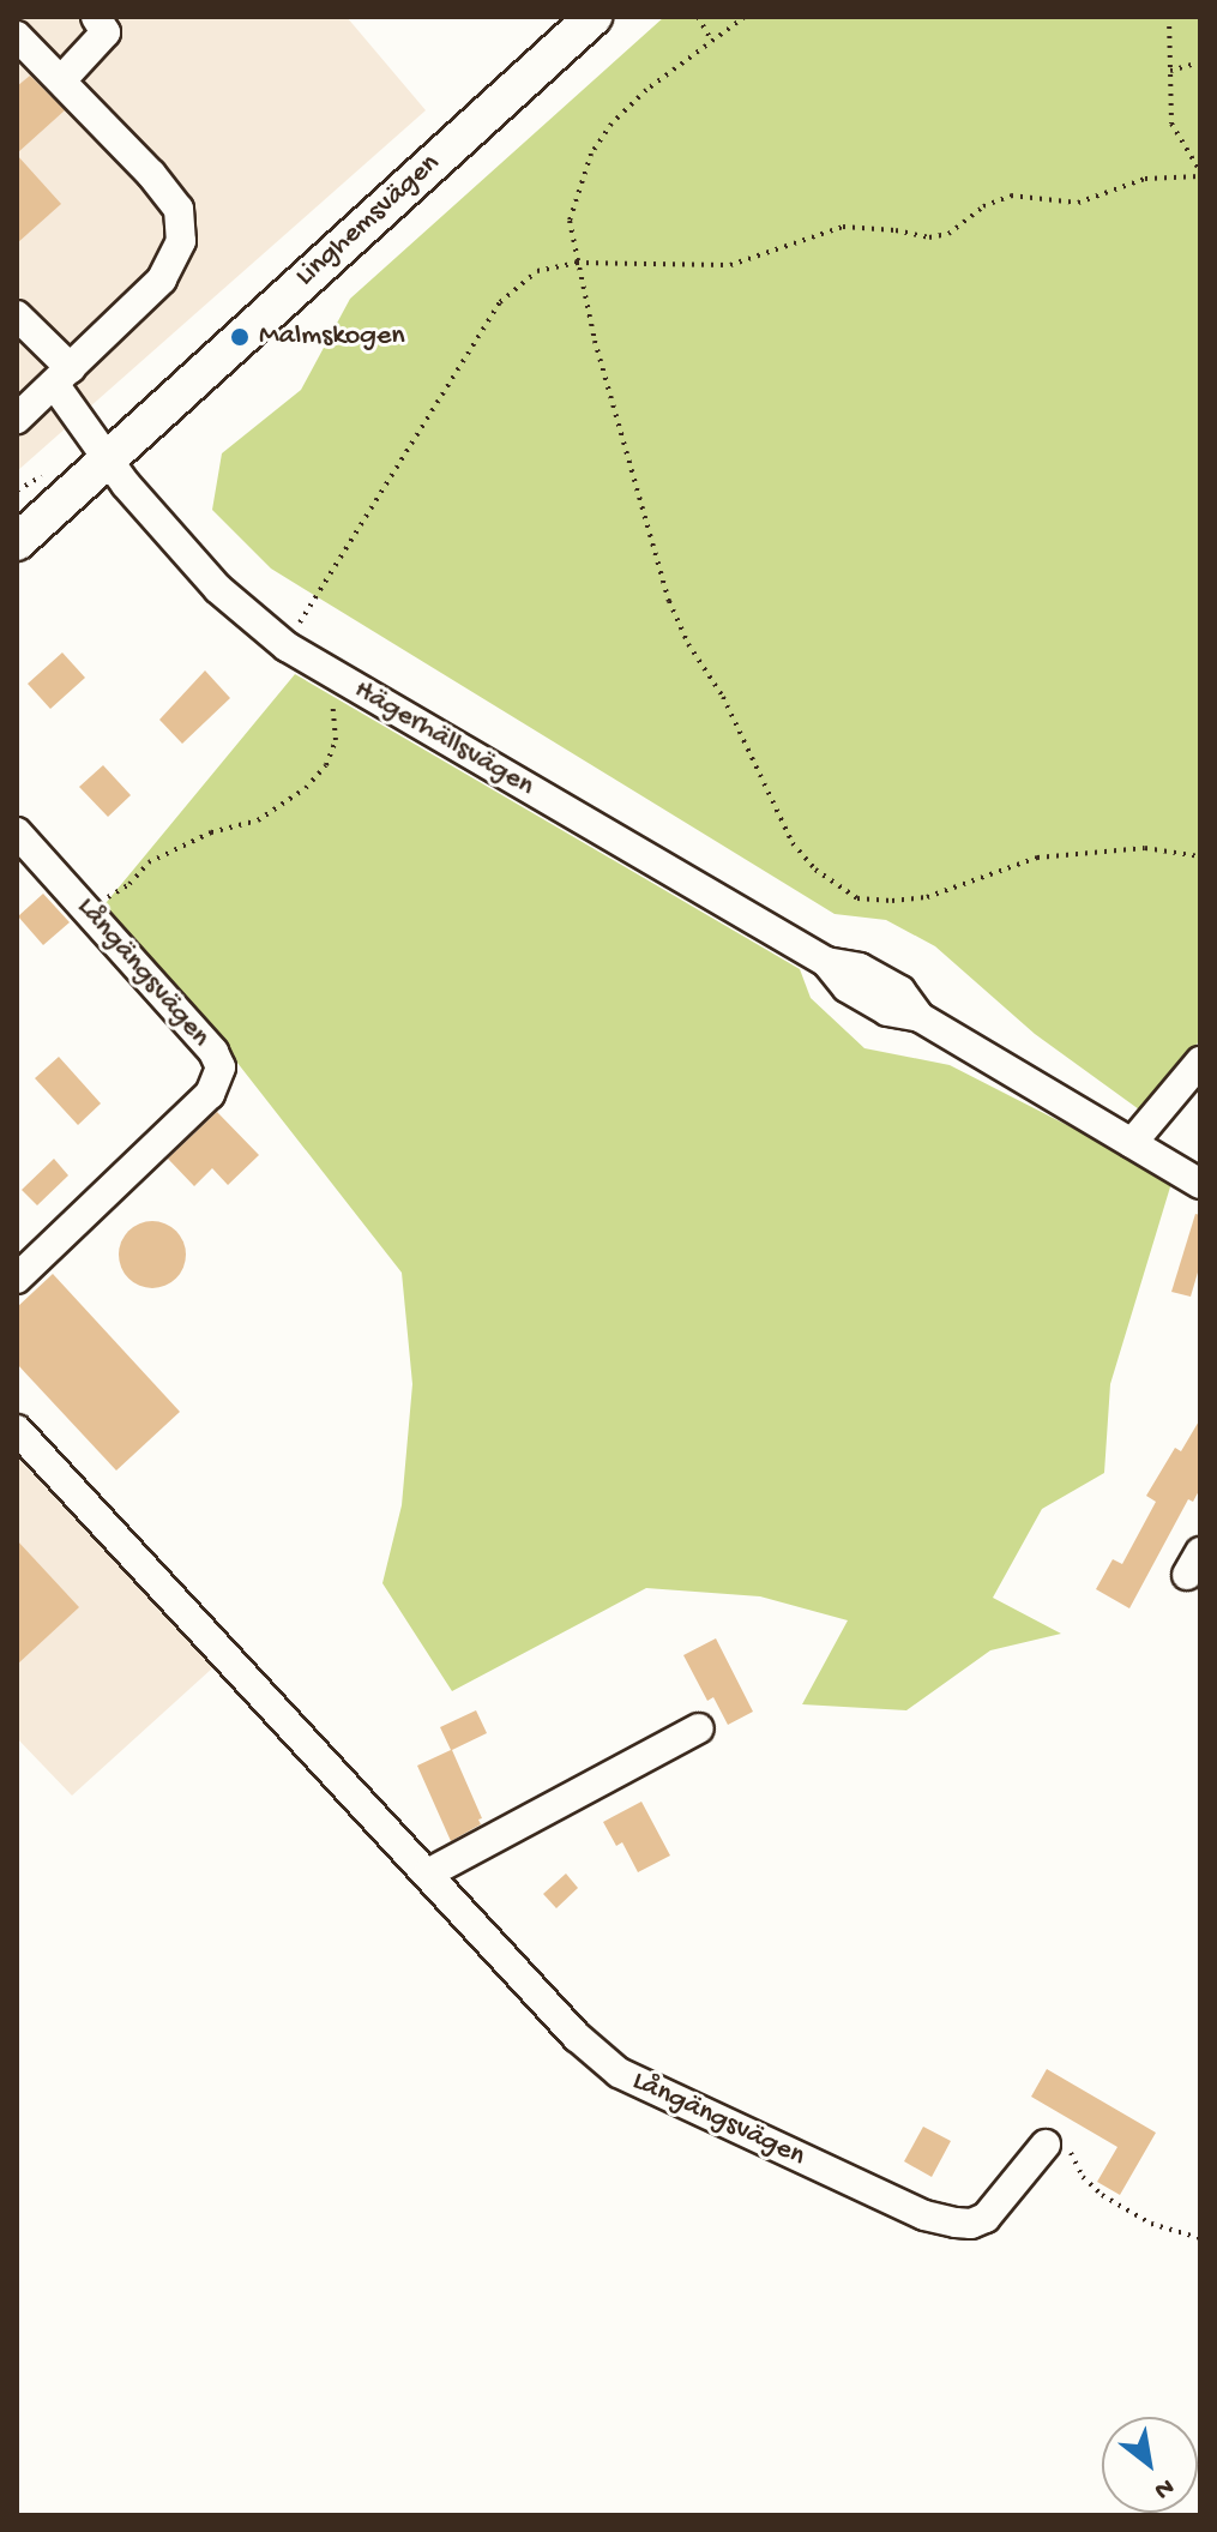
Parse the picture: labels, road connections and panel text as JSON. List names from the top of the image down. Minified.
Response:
{"streets":{"main road":["Linghemsvägen"],"street":["Hägerhällsvägen","Långängsvägen"]},"crossings":[["Linghemsvägen","Hägerhällsvägen"]],"places":["Malmskogen"],"north":"bottom right"}
